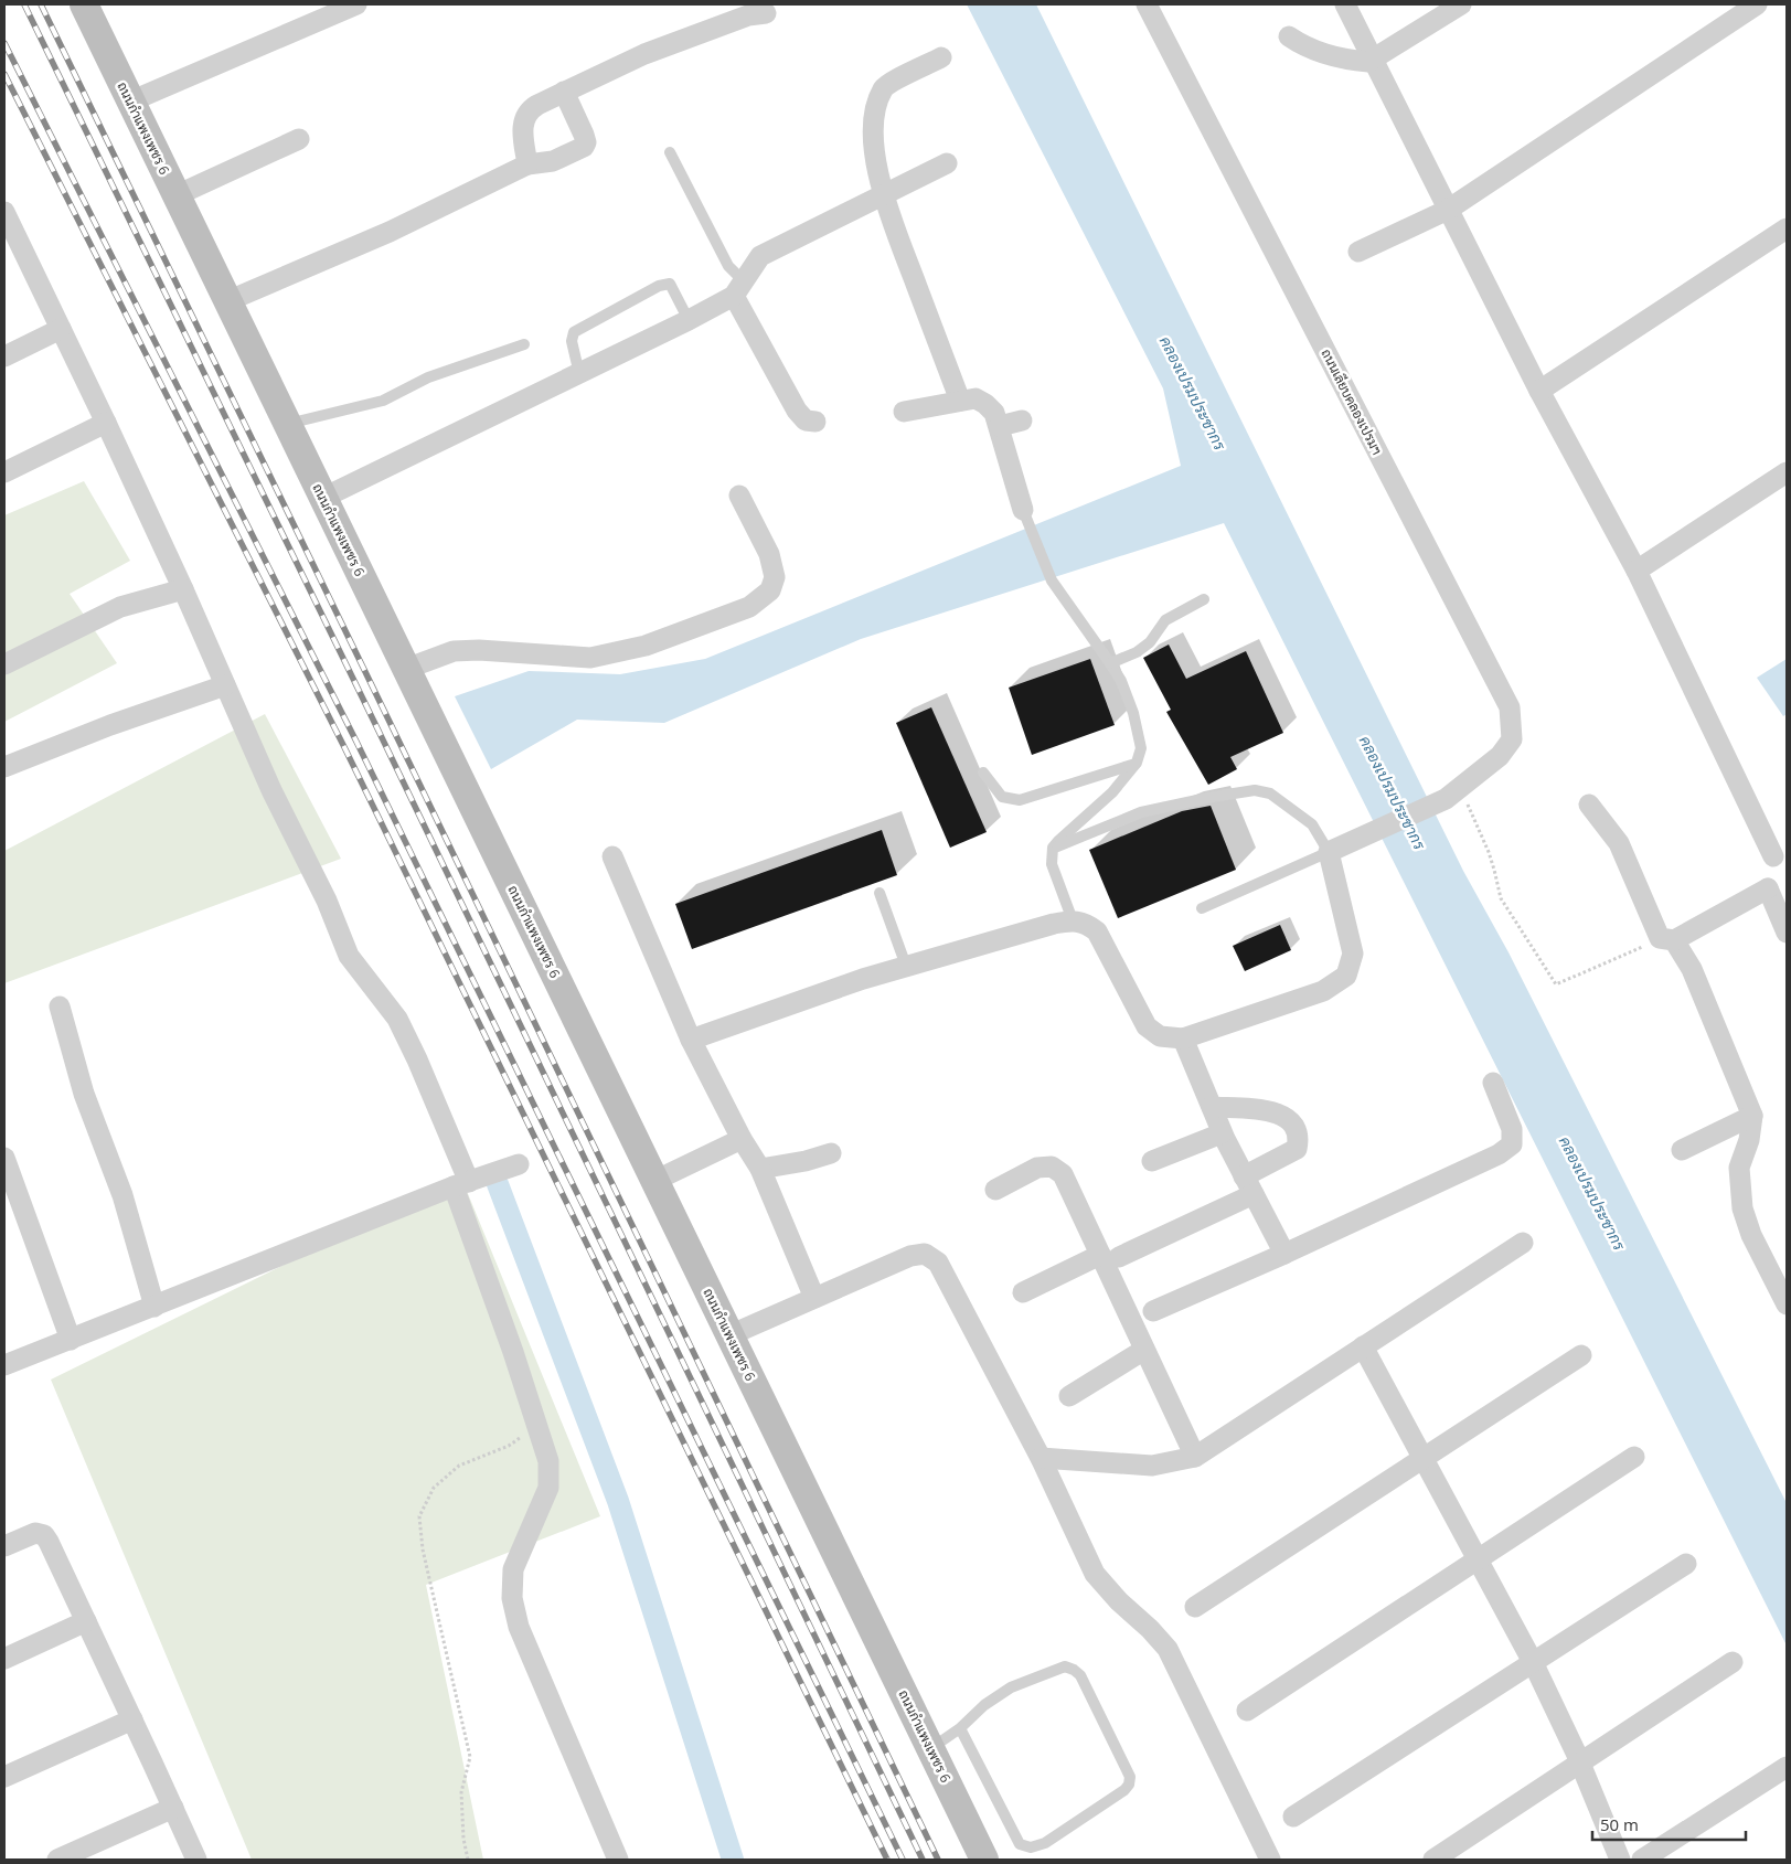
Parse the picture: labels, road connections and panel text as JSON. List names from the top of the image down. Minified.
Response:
{"streets":{"main road":["ถนนกำแพงเพชร 6"],"street":["ถนนเลียบคลองเปรมฯ"]},"water":["คลองเปรมประชากร"],"scale_bar":"50 m"}
